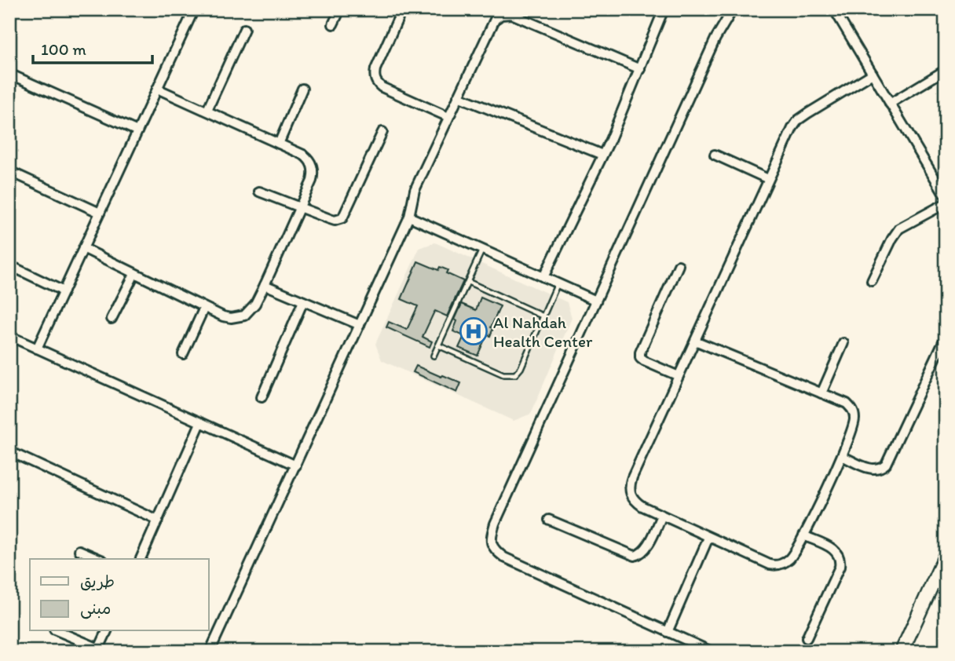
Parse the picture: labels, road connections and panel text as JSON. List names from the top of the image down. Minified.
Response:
{"places":{"hospital":["Al Nahdah Health Center"]},"legend":["طريق","مبنى"],"scale_bar":"100 m"}
